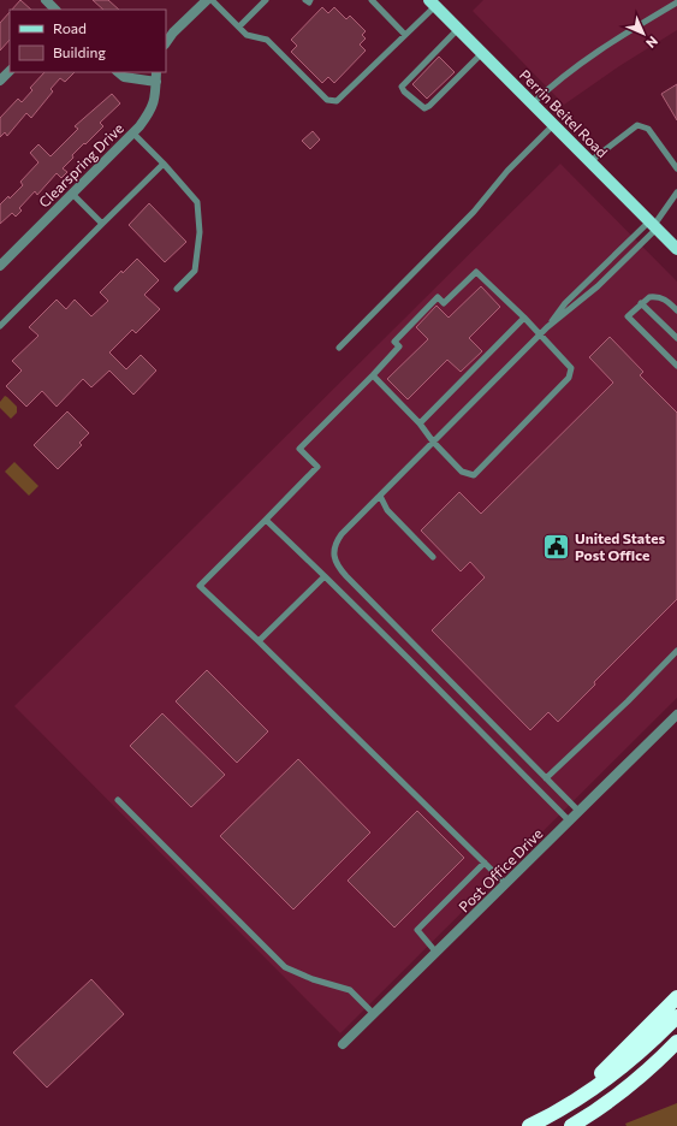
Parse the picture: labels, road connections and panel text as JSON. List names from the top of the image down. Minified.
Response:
{"streets":{"main road":["Perrin Beitel Road"],"street":["Clearspring Drive","Post Office Drive"]},"places":{"public building":["United States Post Office"]},"legend":["Road","Building"],"north":"bottom right"}
